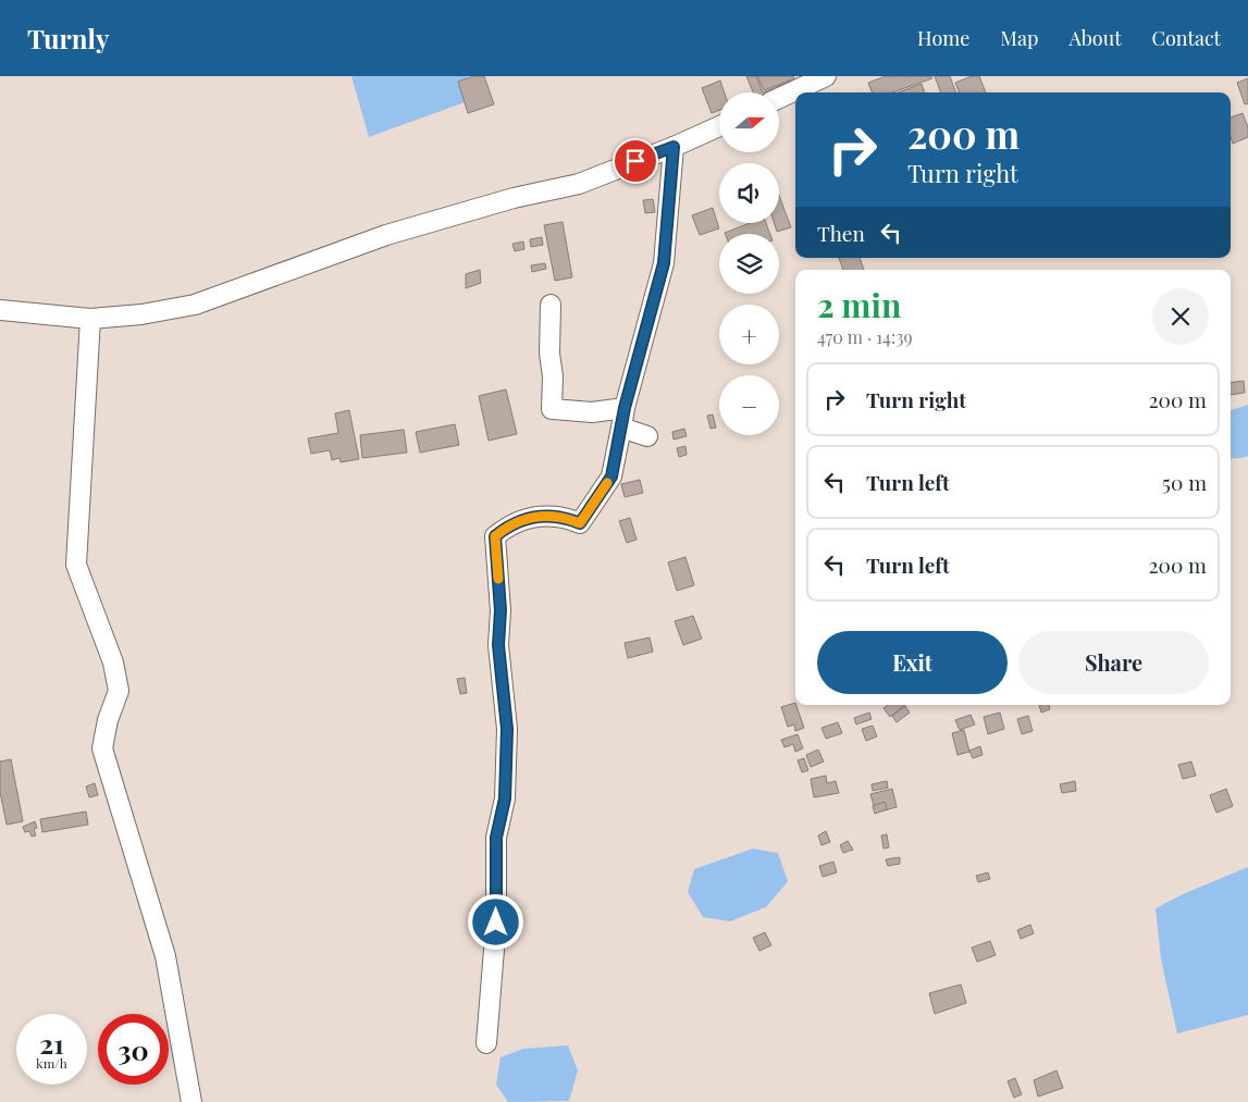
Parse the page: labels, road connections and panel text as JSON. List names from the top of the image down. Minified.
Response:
{"north":"right","page":{"header":"Turnly","nav":["Home","Map","About","Contact"],"map_buttons":["+","−"],"turn":["200 m","Turn right"],"then":"Then","heading":["2 min","470 m · 14:39"],"list":[{"name":"Turn right","value":"200 m"},{"name":"Turn left","value":"50 m"},{"name":"Turn left","value":"200 m"}],"buttons":["Exit","Share"],"speed":"21 km/h","limit":"30"}}
